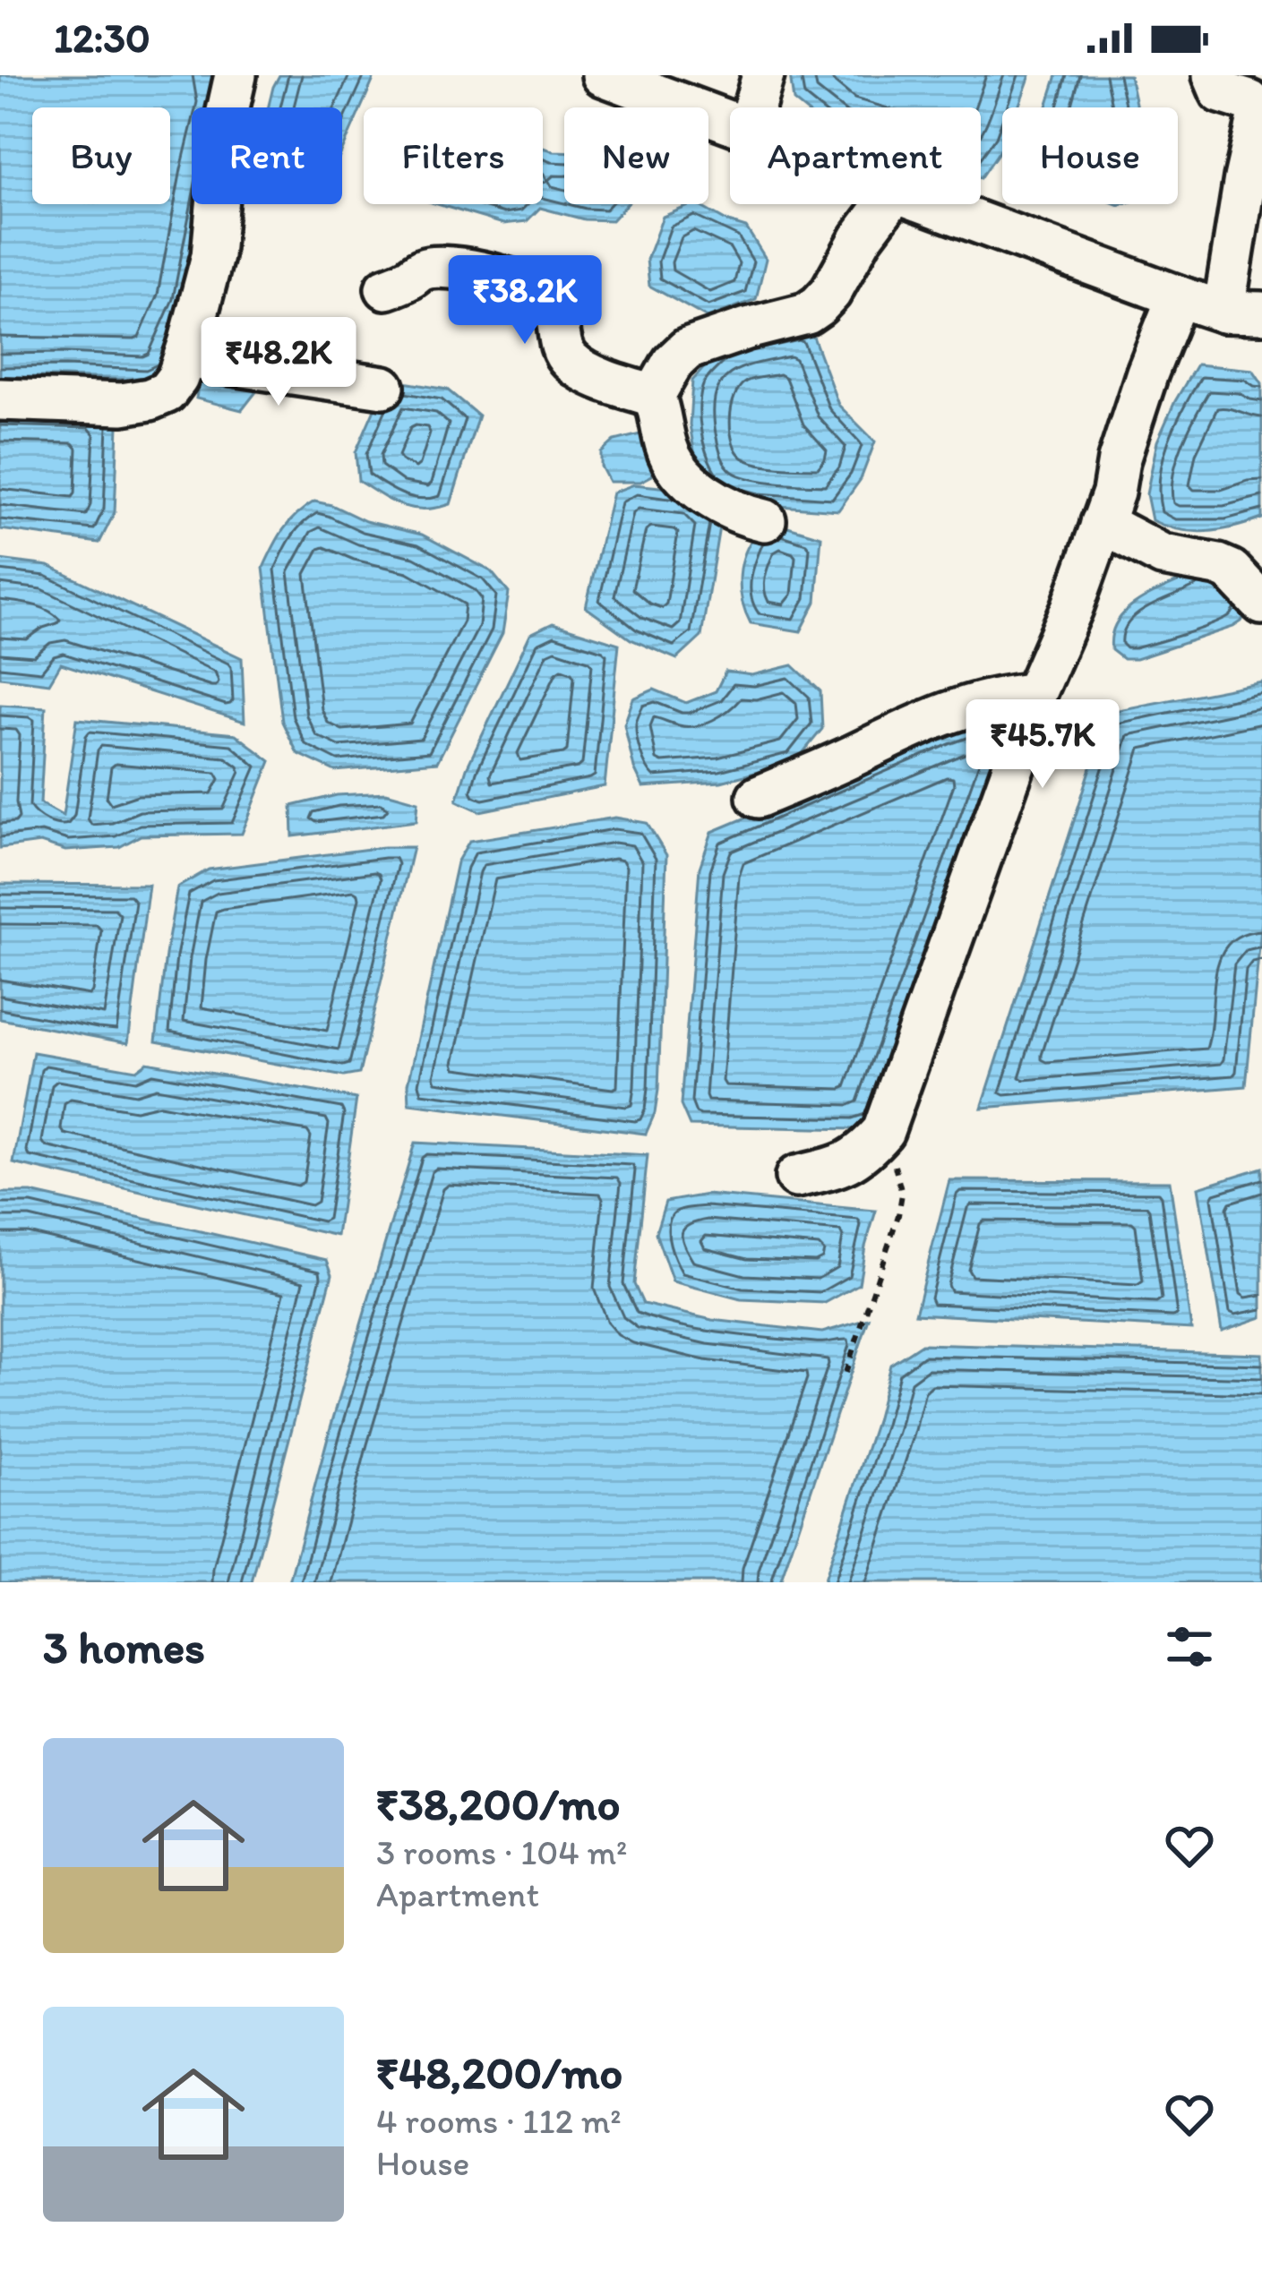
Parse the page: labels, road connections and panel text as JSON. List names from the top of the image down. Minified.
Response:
{"page":{"status":"12:30","chip":["Buy","Rent","Filters","New","Apartment","House"],"price":["₹38.2K","₹48.2K","₹45.7K"],"heading":"3 homes","list":[{"name":"₹38,200/mo","note":"3 rooms · 104 m² · Apartment"},{"name":"₹48,200/mo","note":"4 rooms · 112 m² · House"}]}}
